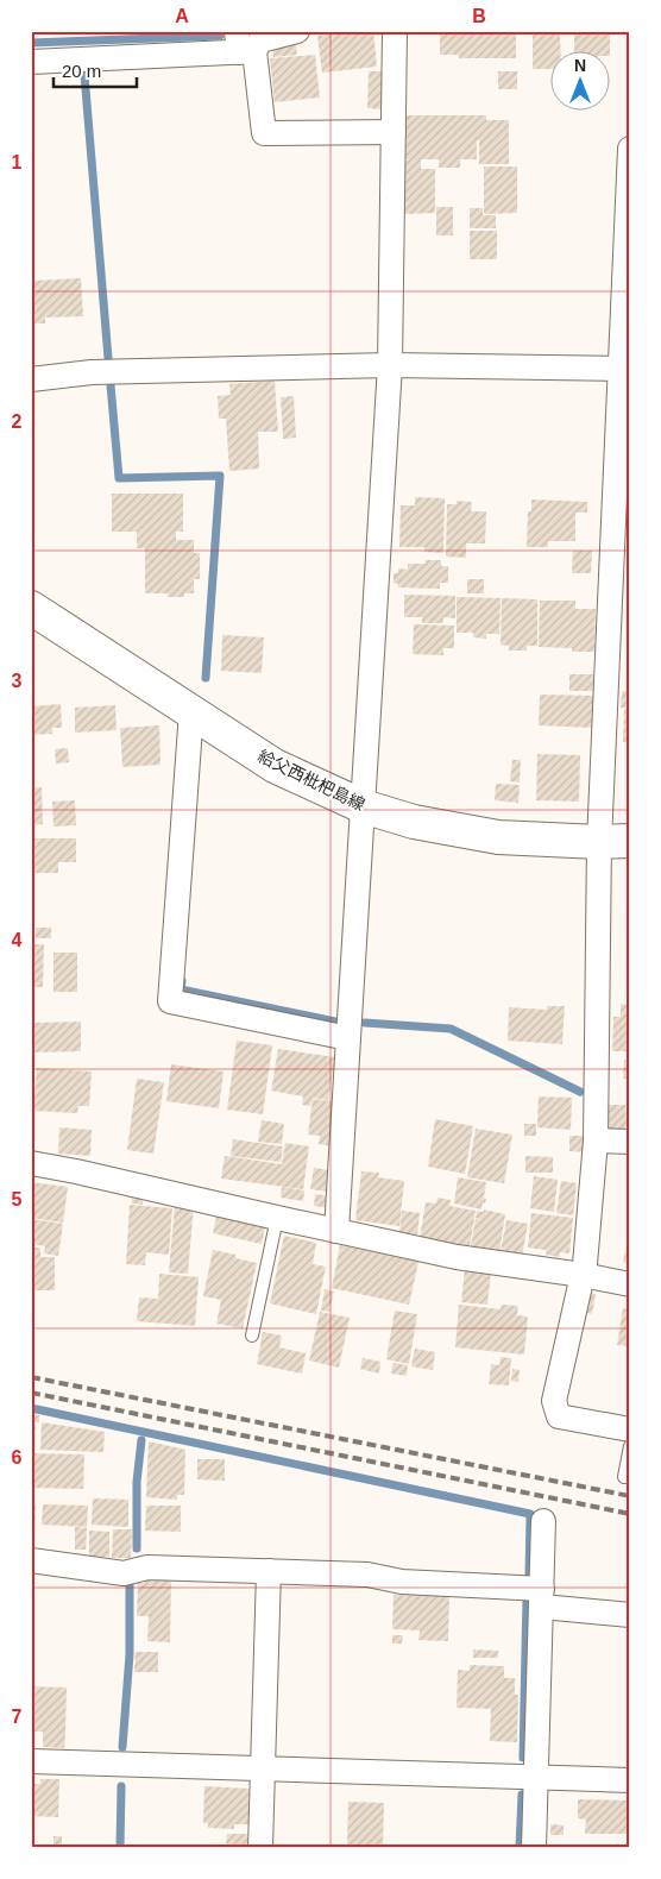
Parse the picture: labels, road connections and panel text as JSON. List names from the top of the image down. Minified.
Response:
{"streets":{"main road":["給父西枇杷島線"]},"scale_bar":"20 m","north":"top","grid":{"columns":["A","B"],"rows":["1","2","3","4","5","6","7"]}}
